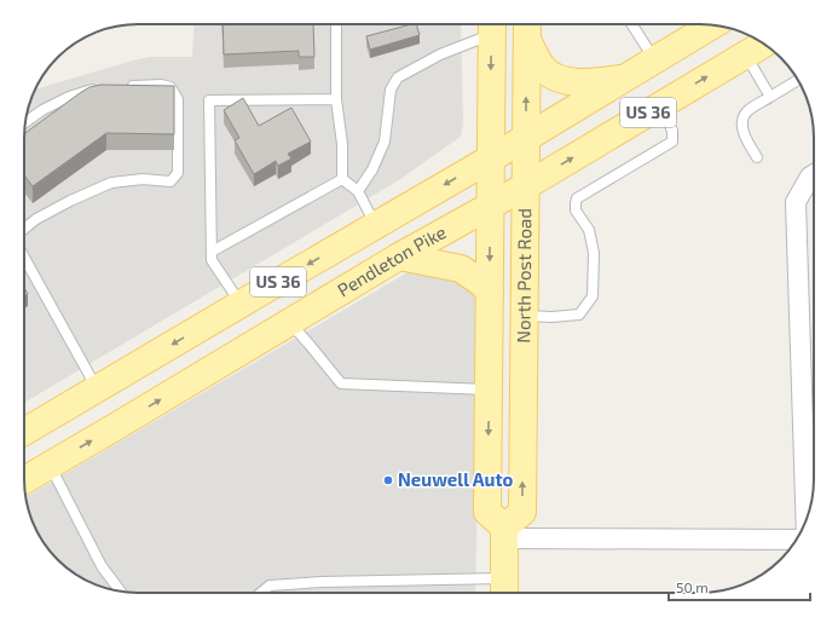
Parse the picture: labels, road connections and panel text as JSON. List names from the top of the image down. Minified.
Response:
{"streets":{"main road":["US 36","Pendleton Pike","North Post Road"]},"crossings":[["US 36","North Post Road"],["Pendleton Pike","North Post Road"]],"places":["Neuwell Auto"],"scale_bar":"50 m"}
